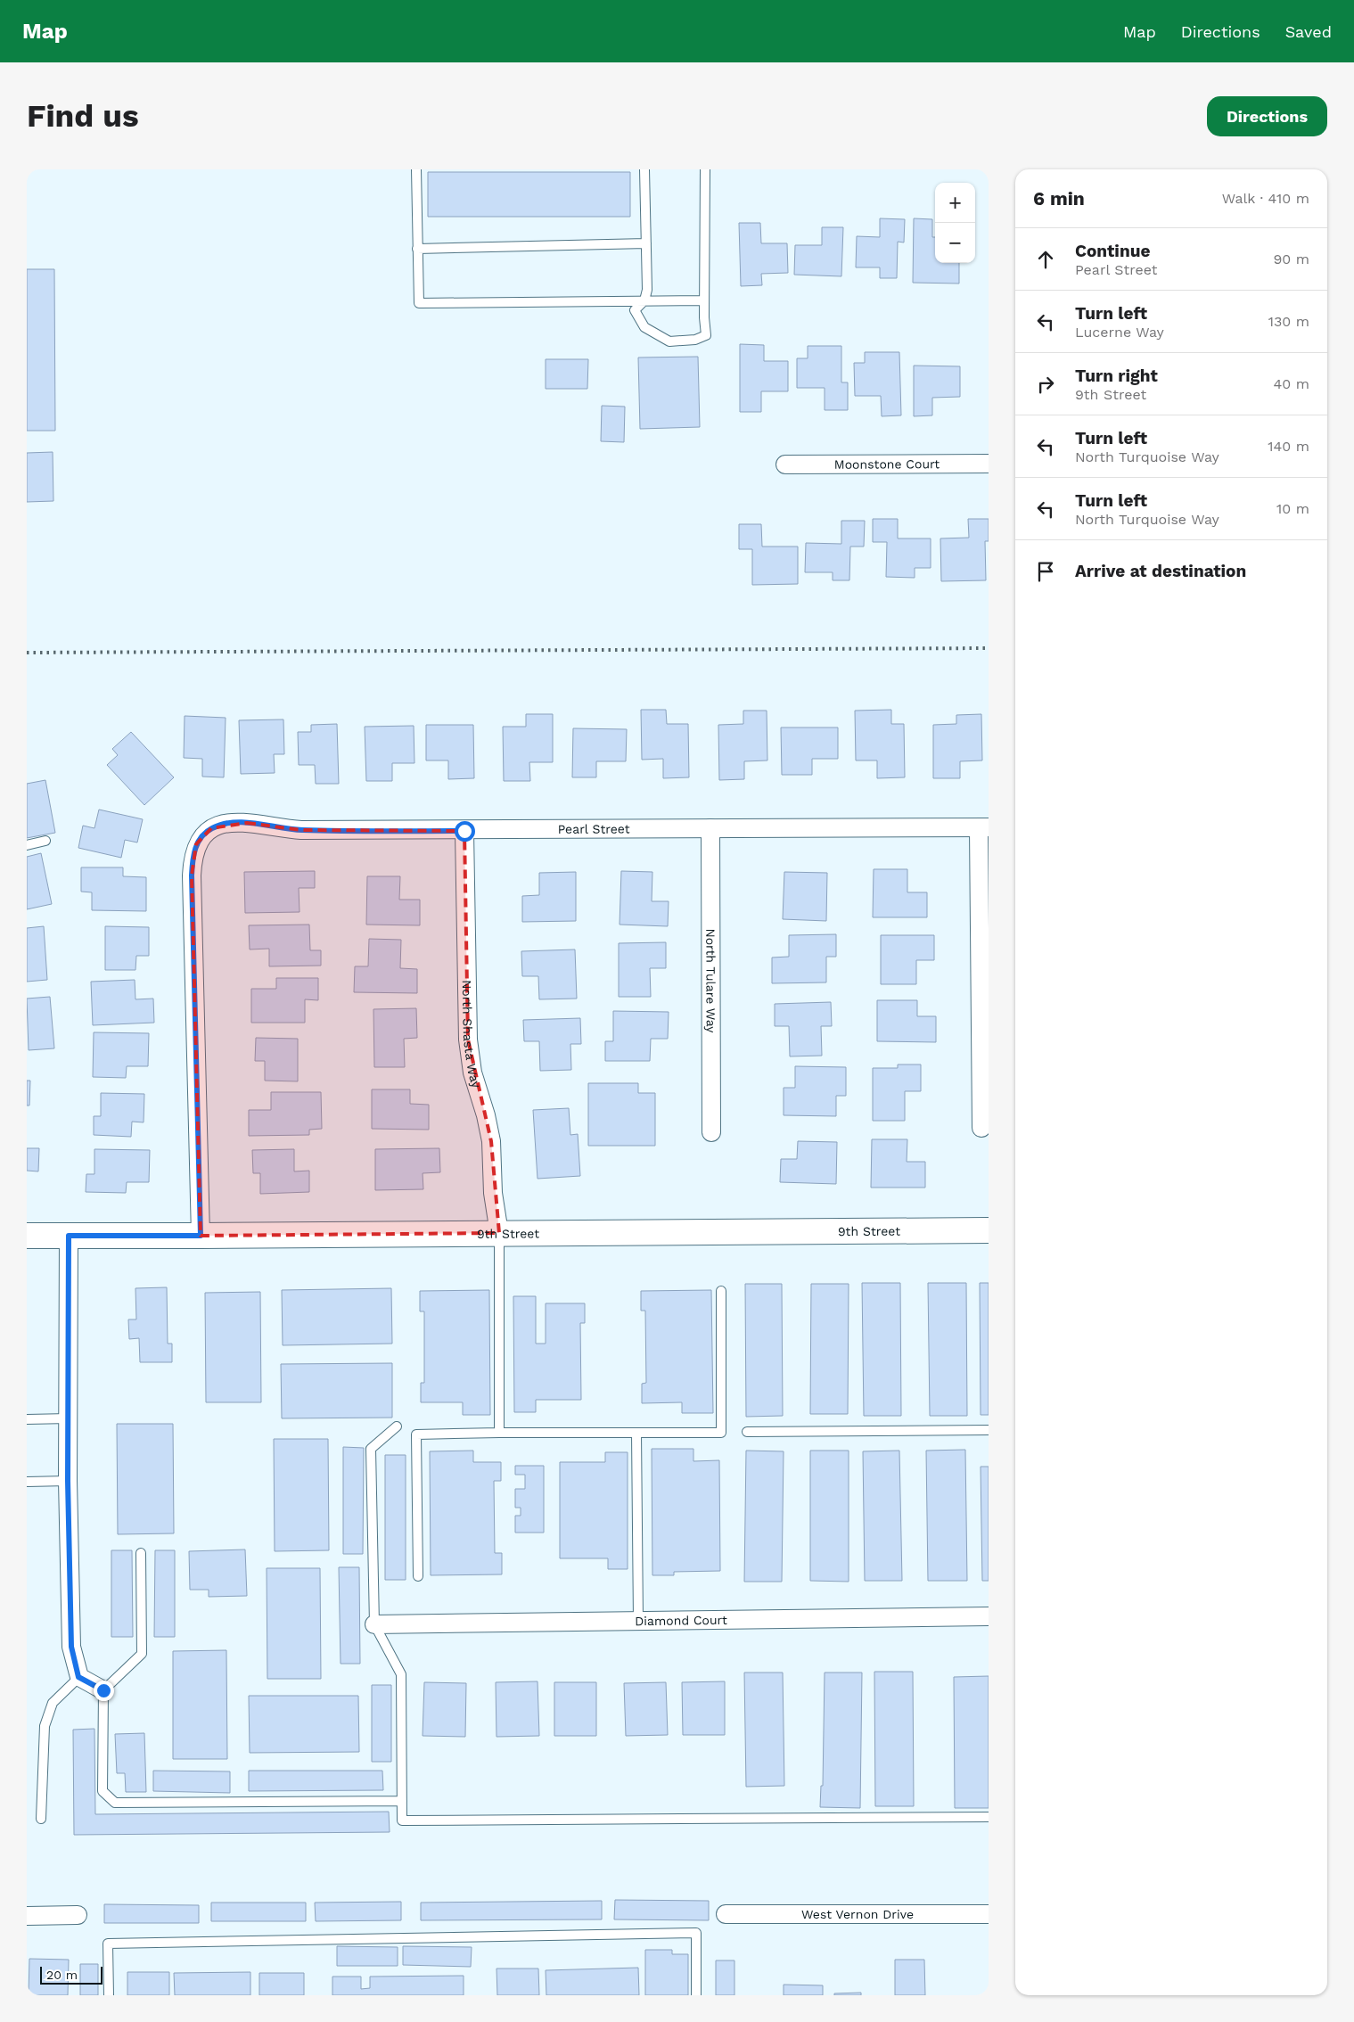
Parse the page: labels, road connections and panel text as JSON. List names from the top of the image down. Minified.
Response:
{"streets":{"street":["Moonstone Court","Pearl Street","North Tulare Way","North Shasta Way","9th Street","Diamond Court","West Vernon Drive"]},"crossings":[["Pearl Street","North Tulare Way"],["Pearl Street","North Shasta Way"],["Pearl Street","9th Street"],["North Shasta Way","9th Street"]],"scale_bar":"20 m","page":{"header":"Map","nav":["Map","Directions","Saved"],"buttons":"Directions","title":"Find us","heading":["6 min","Walk · 410 m"],"map_buttons":["+","−"],"list":[["Continue","Pearl Street","90 m"],["Turn left","Lucerne Way","130 m"],["Turn right","9th Street","40 m"],["Turn left","North Turquoise Way","140 m"],["Turn left","North Turquoise Way","10 m"],"Arrive at destination"],"scale":"20 m"}}
